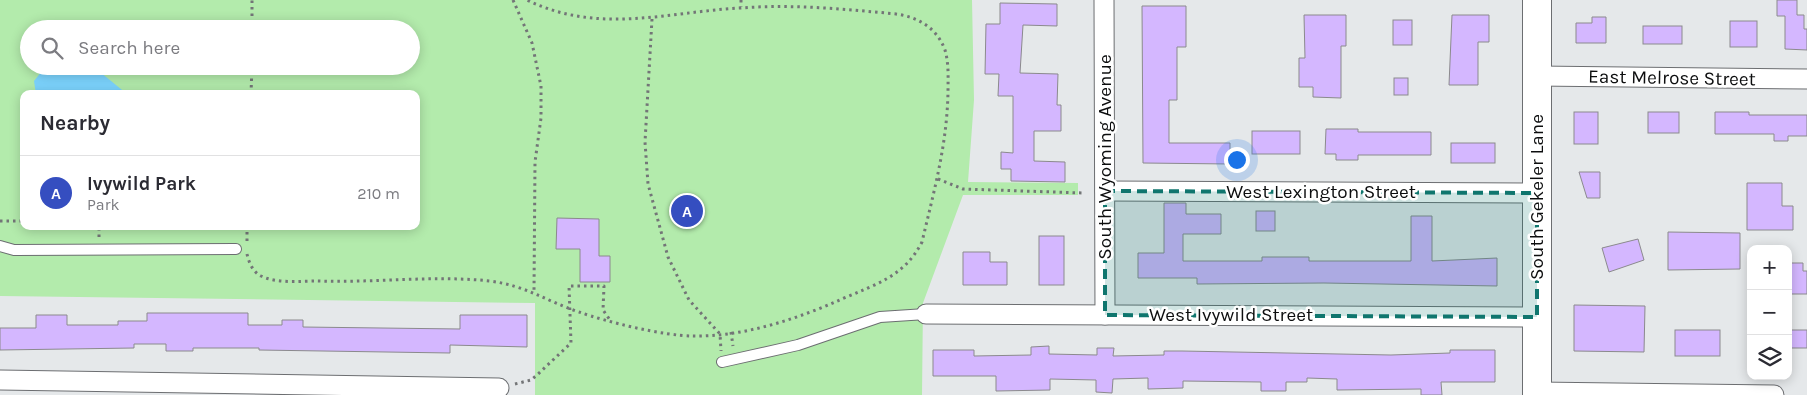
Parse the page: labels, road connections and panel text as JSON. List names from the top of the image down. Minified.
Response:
{"streets":{"street":["East Melrose Street","South Wyoming Avenue","West Lexington Street","South Gekeler Lane","West Ivywild Street"]},"crossings":[["East Melrose Street","South Gekeler Lane"],["South Wyoming Avenue","West Lexington Street"],["South Wyoming Avenue","West Ivywild Street"],["West Lexington Street","South Gekeler Lane"],["South Gekeler Lane","West Ivywild Street"]],"page":{"search":"Search here","heading":"Nearby","list":[{"mark":"A","name":"Ivywild Park","note":"Park","value":"210 m"}],"pins":"A","map_buttons":["+","−"]}}
